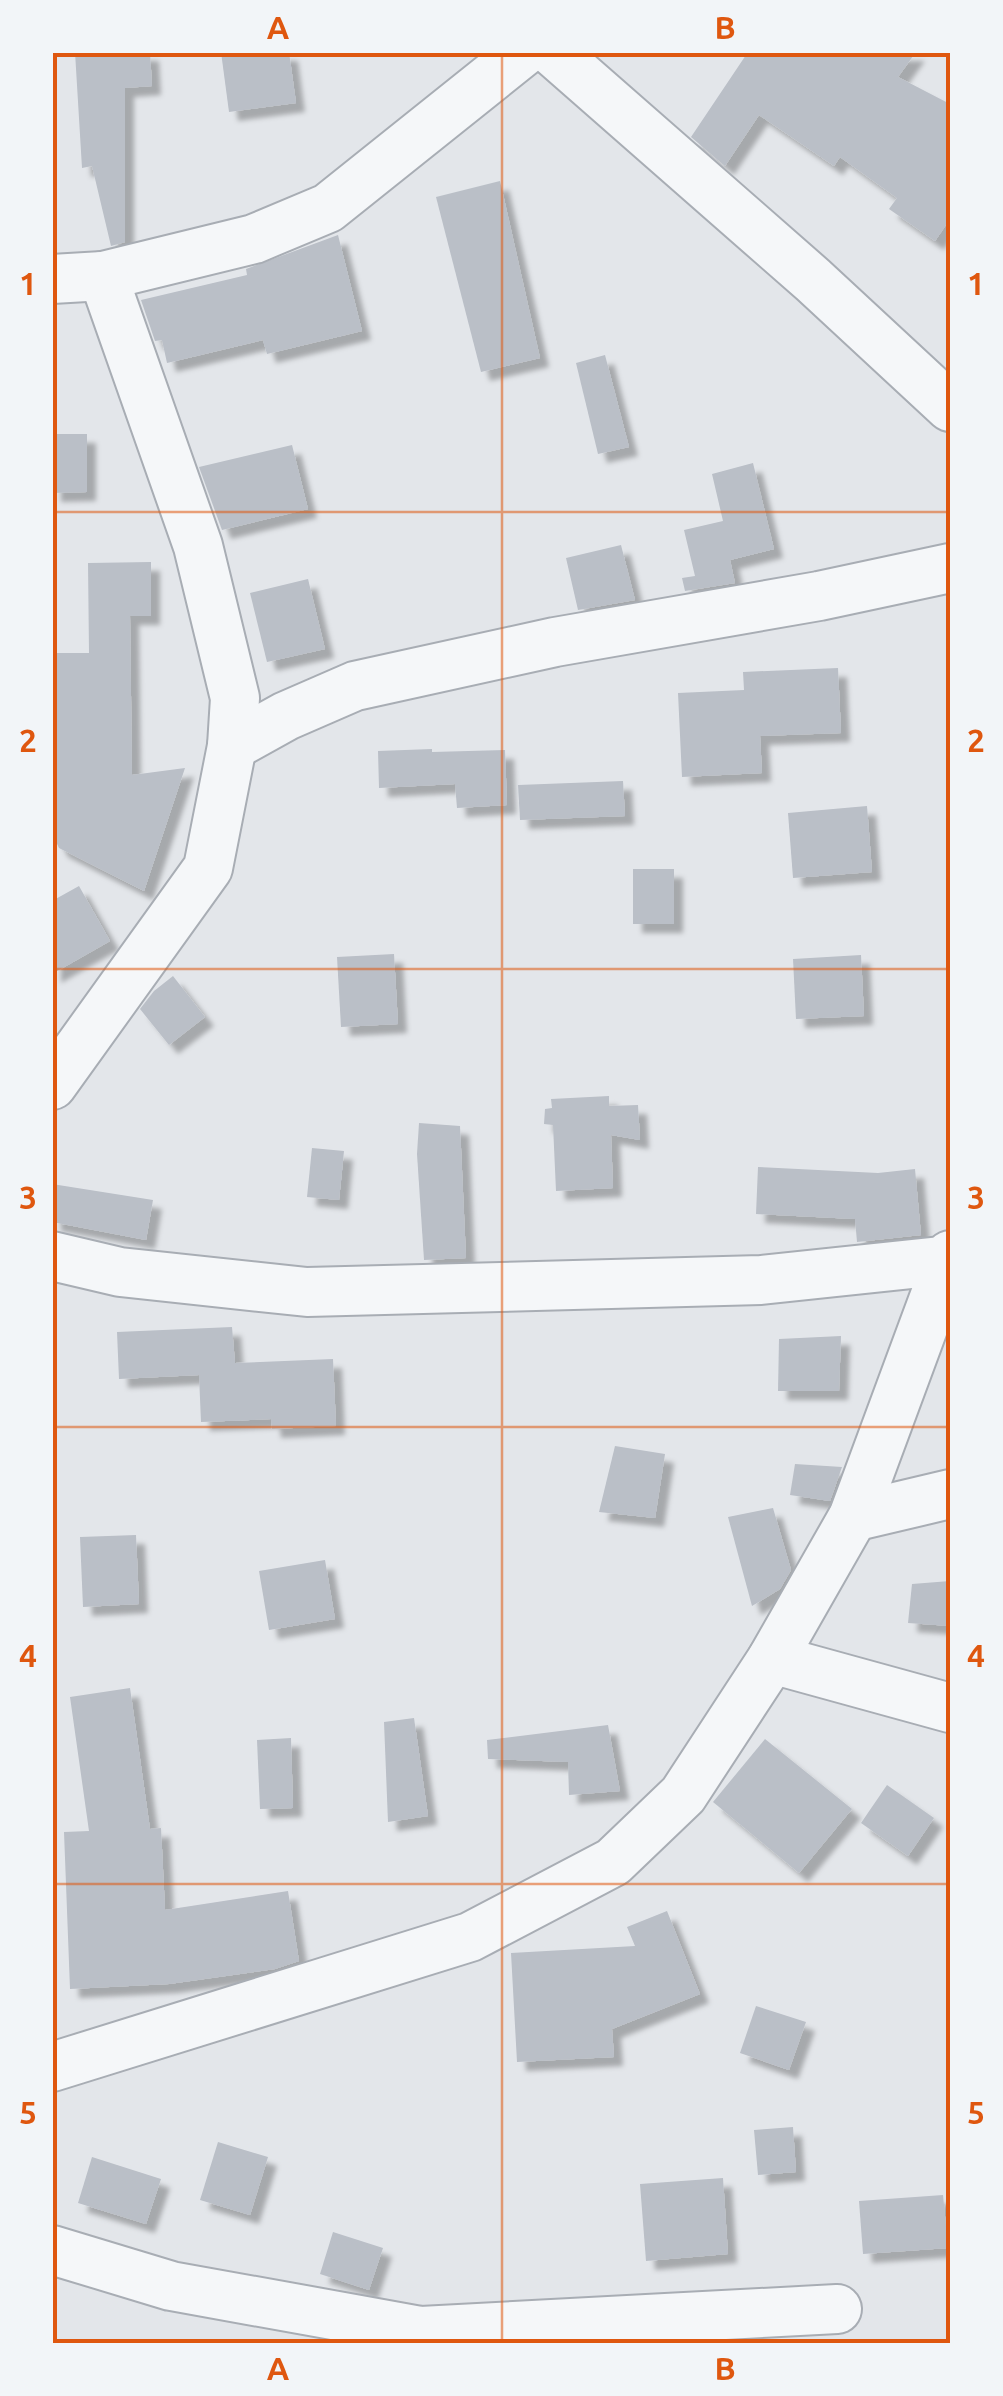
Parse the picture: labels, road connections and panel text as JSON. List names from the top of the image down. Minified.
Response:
{"grid":{"columns":["A","B"],"rows":["1","2","3","4","5"]}}
